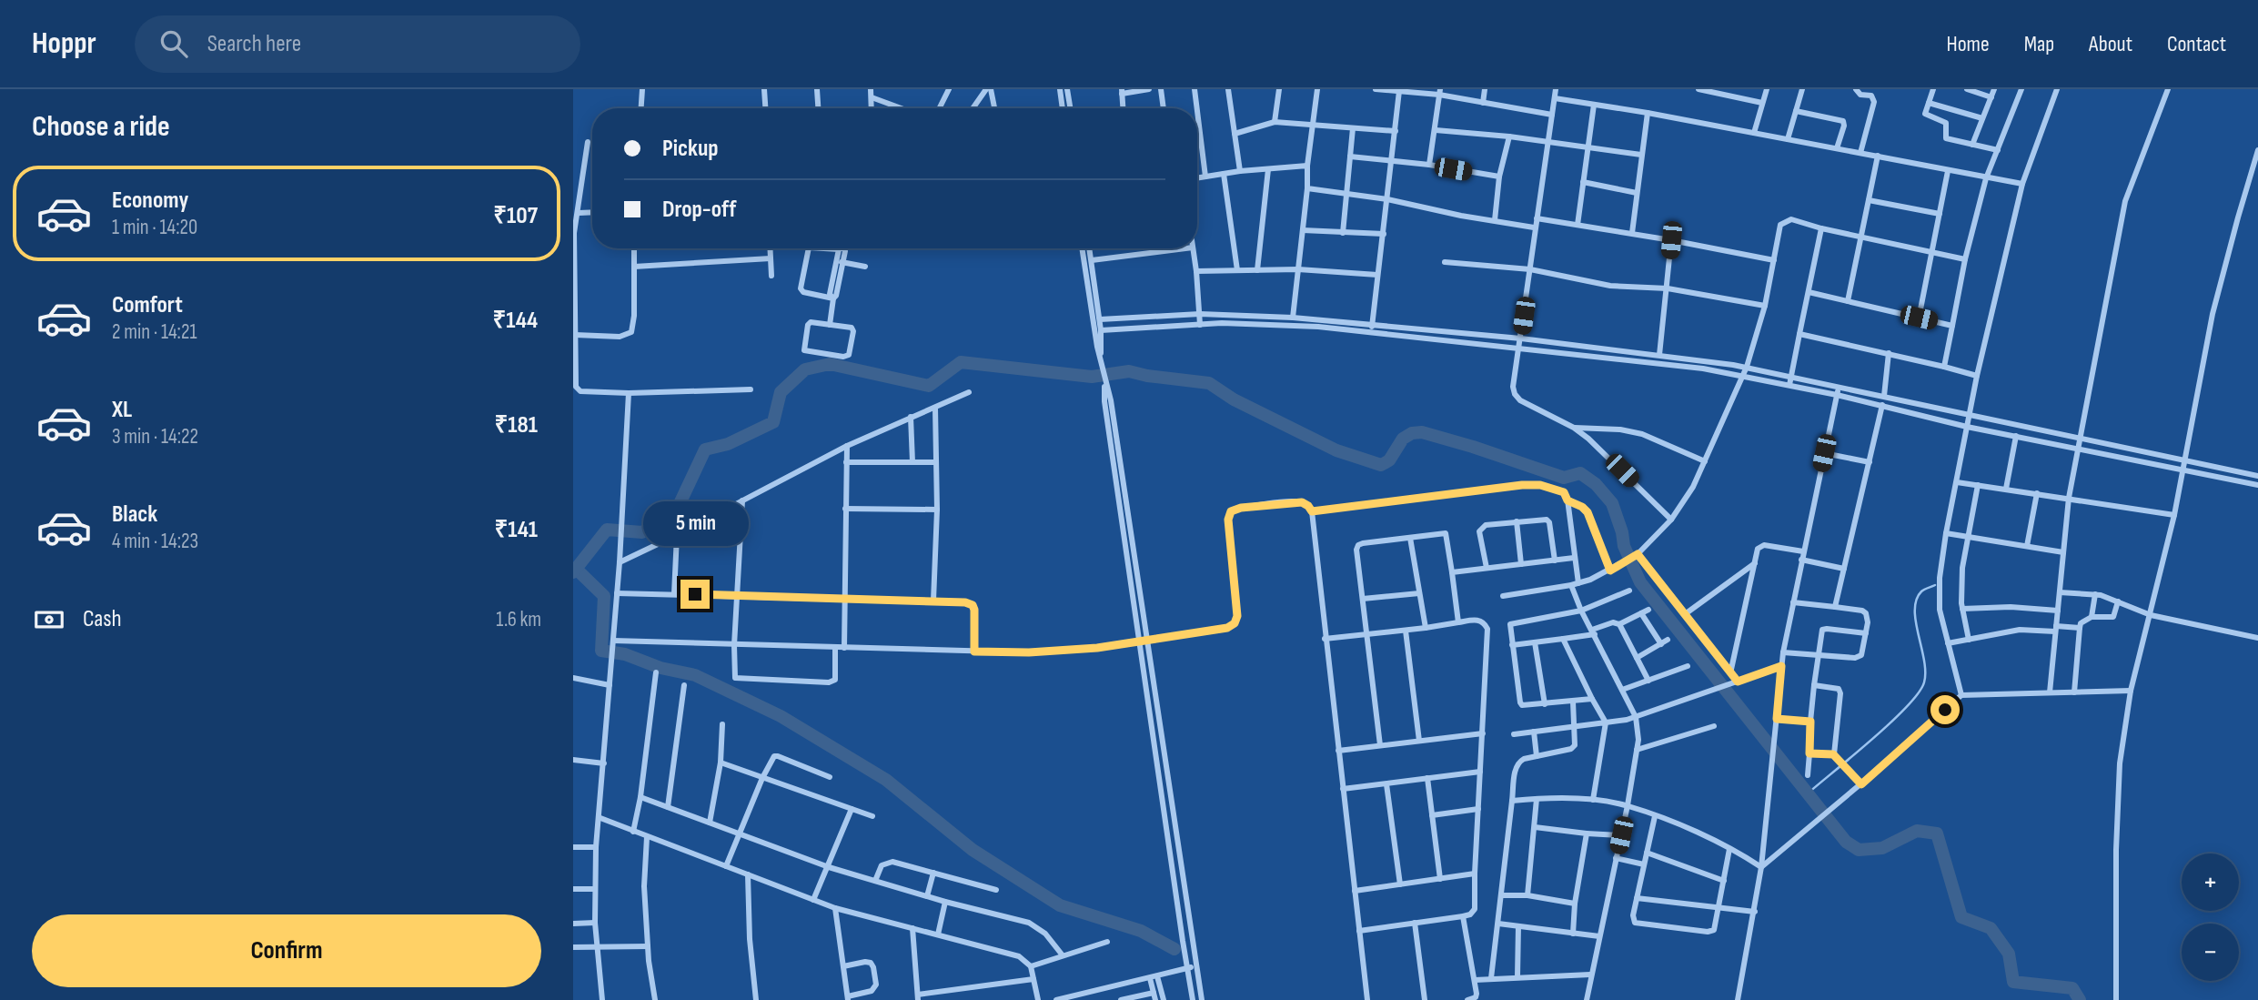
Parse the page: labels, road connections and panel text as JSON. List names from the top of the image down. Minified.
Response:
{"page":{"header":"Hoppr","search":"Search here","nav":["Home","Map","About","Contact"],"heading":"Choose a ride","banner":["Pickup","Drop-off"],"list":[{"name":"Economy","note":"1 min · 14:20","value":"₹107"},{"name":"Comfort","note":"2 min · 14:21","value":"₹144"},{"name":"XL","note":"3 min · 14:22","value":"₹181"},{"name":"Black","note":"4 min · 14:23","value":"₹141"}],"bubble":"5 min","pay":["Cash","1.6 km"],"map_buttons":["+","−"],"buttons":"Confirm"}}
